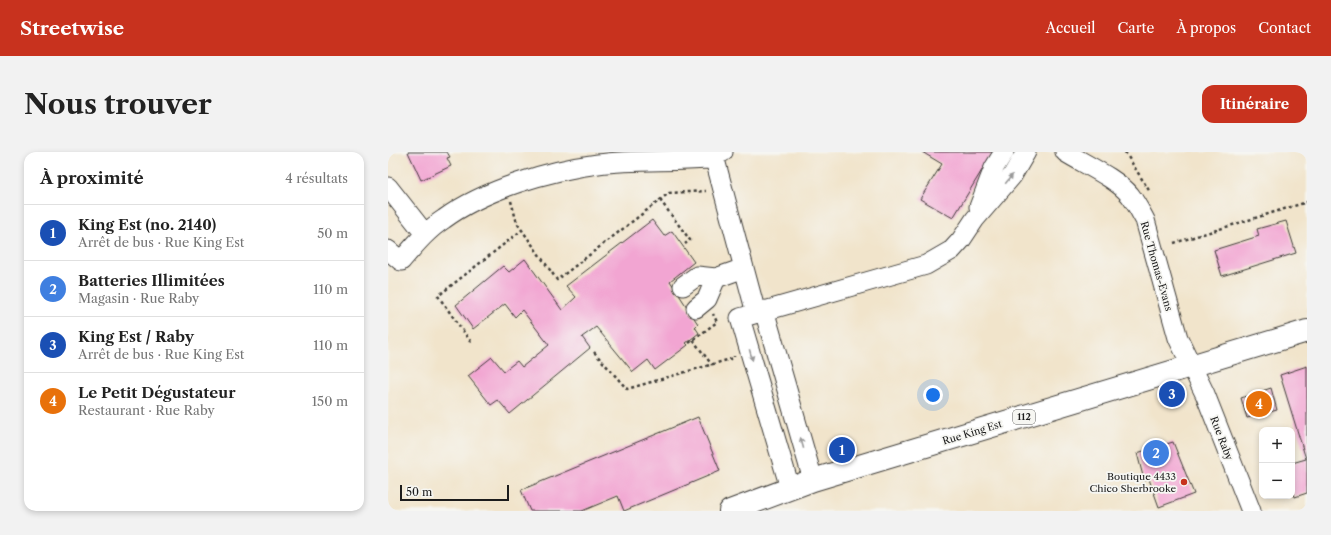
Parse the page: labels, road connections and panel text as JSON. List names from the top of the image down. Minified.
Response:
{"streets":{"main road":["112","Rue King Est"],"street":["Rue Thomas-Evans","Rue Raby"]},"crossings":[["Rue Thomas-Evans","Rue King Est"],["Rue Thomas-Evans","Rue Raby"],["Rue King Est","Rue Raby"]],"places":["Boutique 4433 Chico Sherbrooke"],"scale_bar":"50 m","page":{"header":"Streetwise","nav":["Accueil","Carte","À propos","Contact"],"buttons":"Itinéraire","title":"Nous trouver","heading":["À proximité","4 résultats"],"list":[{"mark":"1","name":"King Est (no. 2140)","note":"Arrêt de bus · Rue King Est","value":"50 m"},{"mark":"2","name":"Batteries Illimitées","note":"Magasin · Rue Raby","value":"110 m"},{"mark":"3","name":"King Est / Raby","note":"Arrêt de bus · Rue King Est","value":"110 m"},{"mark":"4","name":"Le Petit Dégustateur","note":"Restaurant · Rue Raby","value":"150 m"}],"pins":["3","4","1","2"],"map_buttons":["+","−"],"scale":"50 m"}}
